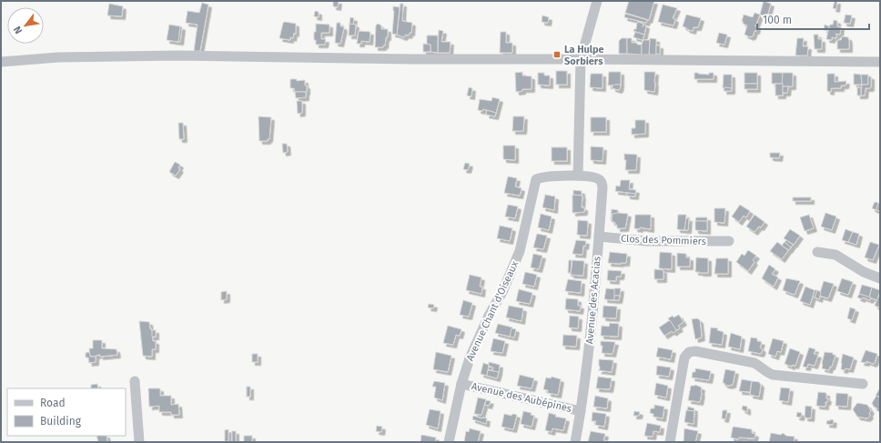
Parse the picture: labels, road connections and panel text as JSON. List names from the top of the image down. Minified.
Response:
{"streets":{"street":["Clos des Pommiers","Avenue des Acacias","Avenue Chant d'Oiseaux","Avenue des Aubépines"]},"crossings":[["Clos des Pommiers","Avenue des Acacias"],["Avenue des Acacias","Avenue Chant d'Oiseaux"],["Avenue des Acacias","Avenue des Aubépines"],["Avenue Chant d'Oiseaux","Avenue des Aubépines"]],"places":{"transit":["La Hulpe Sorbiers"]},"legend":["Road","Building"],"scale_bar":"100 m","north":"bottom left"}
